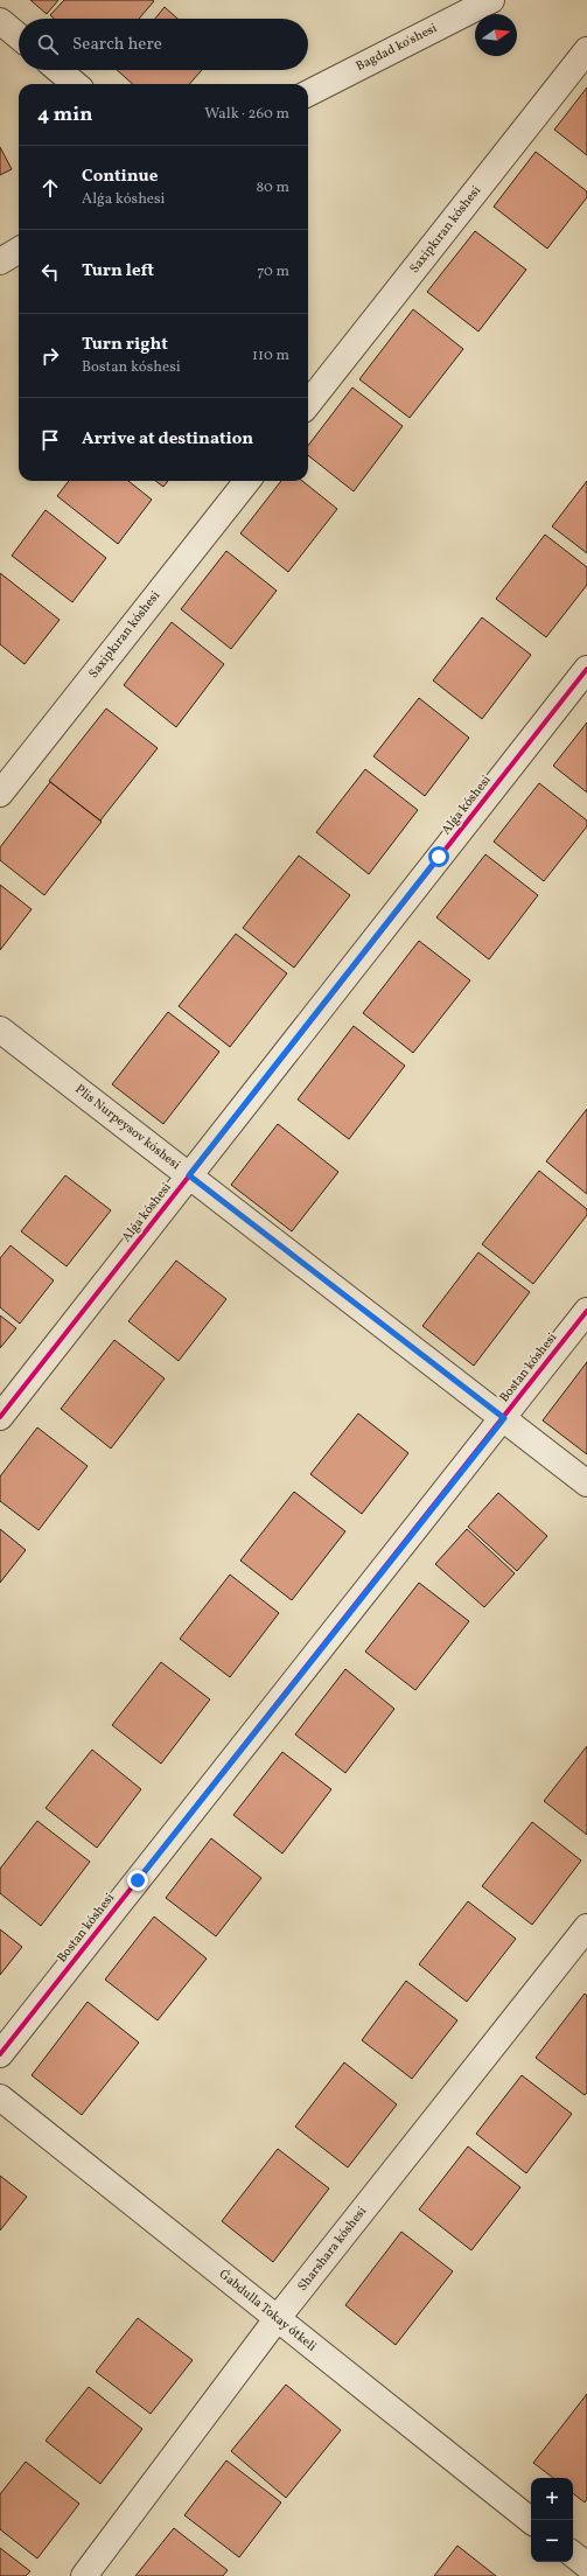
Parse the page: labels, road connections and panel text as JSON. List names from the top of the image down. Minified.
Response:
{"streets":{"street":["Bagdad ko'shesi","Saxipkıran kóshesi","Alǵa kóshesi","Plis Nurpeysov kóshesi","Bostan kóshesi","Sharshara kóshesi","Ǵabdulla Tokay ótkeli"]},"crossings":[["Alǵa kóshesi","Plis Nurpeysov kóshesi"],["Plis Nurpeysov kóshesi","Bostan kóshesi"],["Sharshara kóshesi","Ǵabdulla Tokay ótkeli"]],"north":"right","page":{"search":"Search here","heading":["4 min","Walk · 260 m"],"list":[["Continue","Alǵa kóshesi","80 m"],["Turn left","70 m"],["Turn right","Bostan kóshesi","110 m"],"Arrive at destination"],"map_buttons":["+","−"]}}
